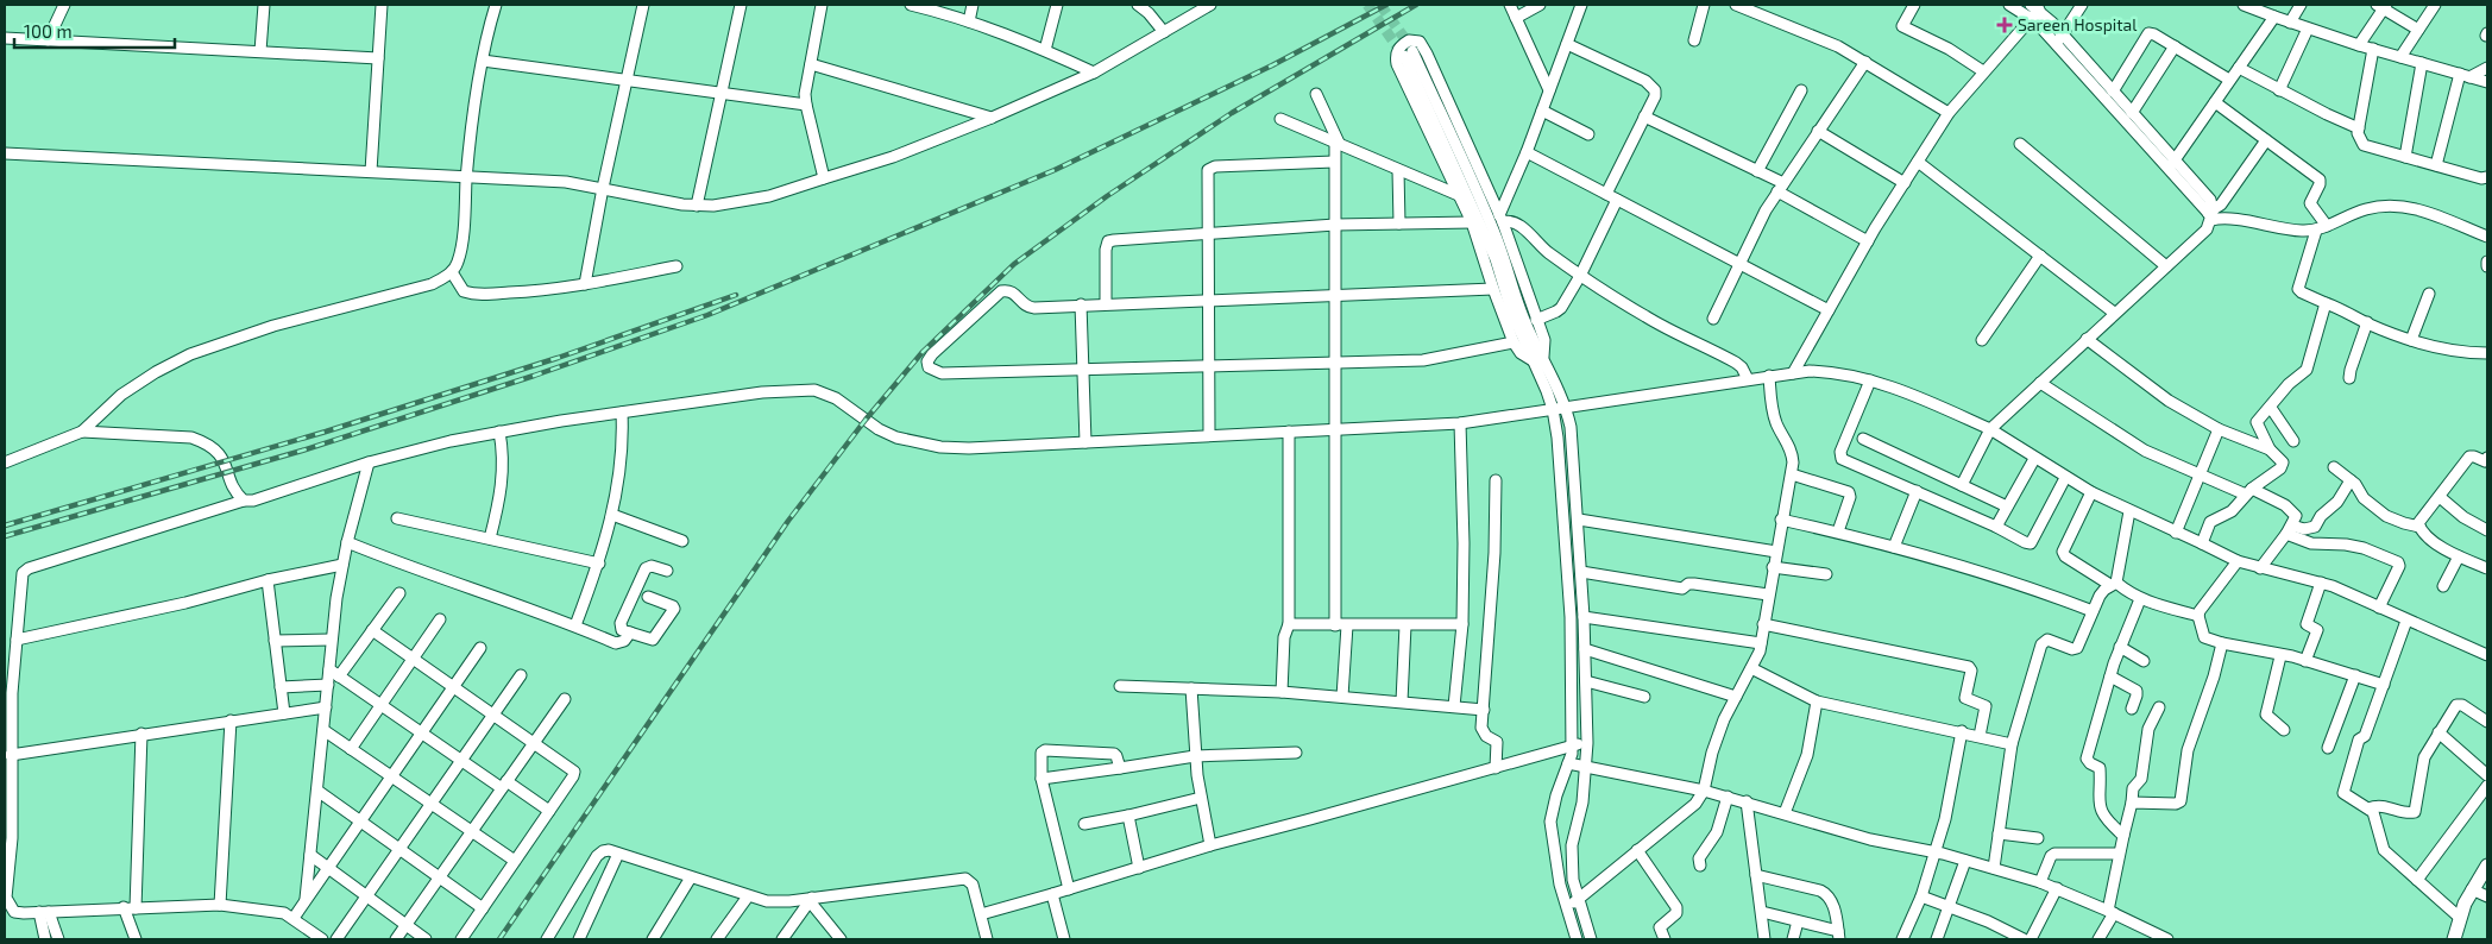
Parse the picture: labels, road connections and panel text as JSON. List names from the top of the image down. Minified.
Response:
{"places":{"health":["Sareen Hospital"]},"scale_bar":"100 m"}
